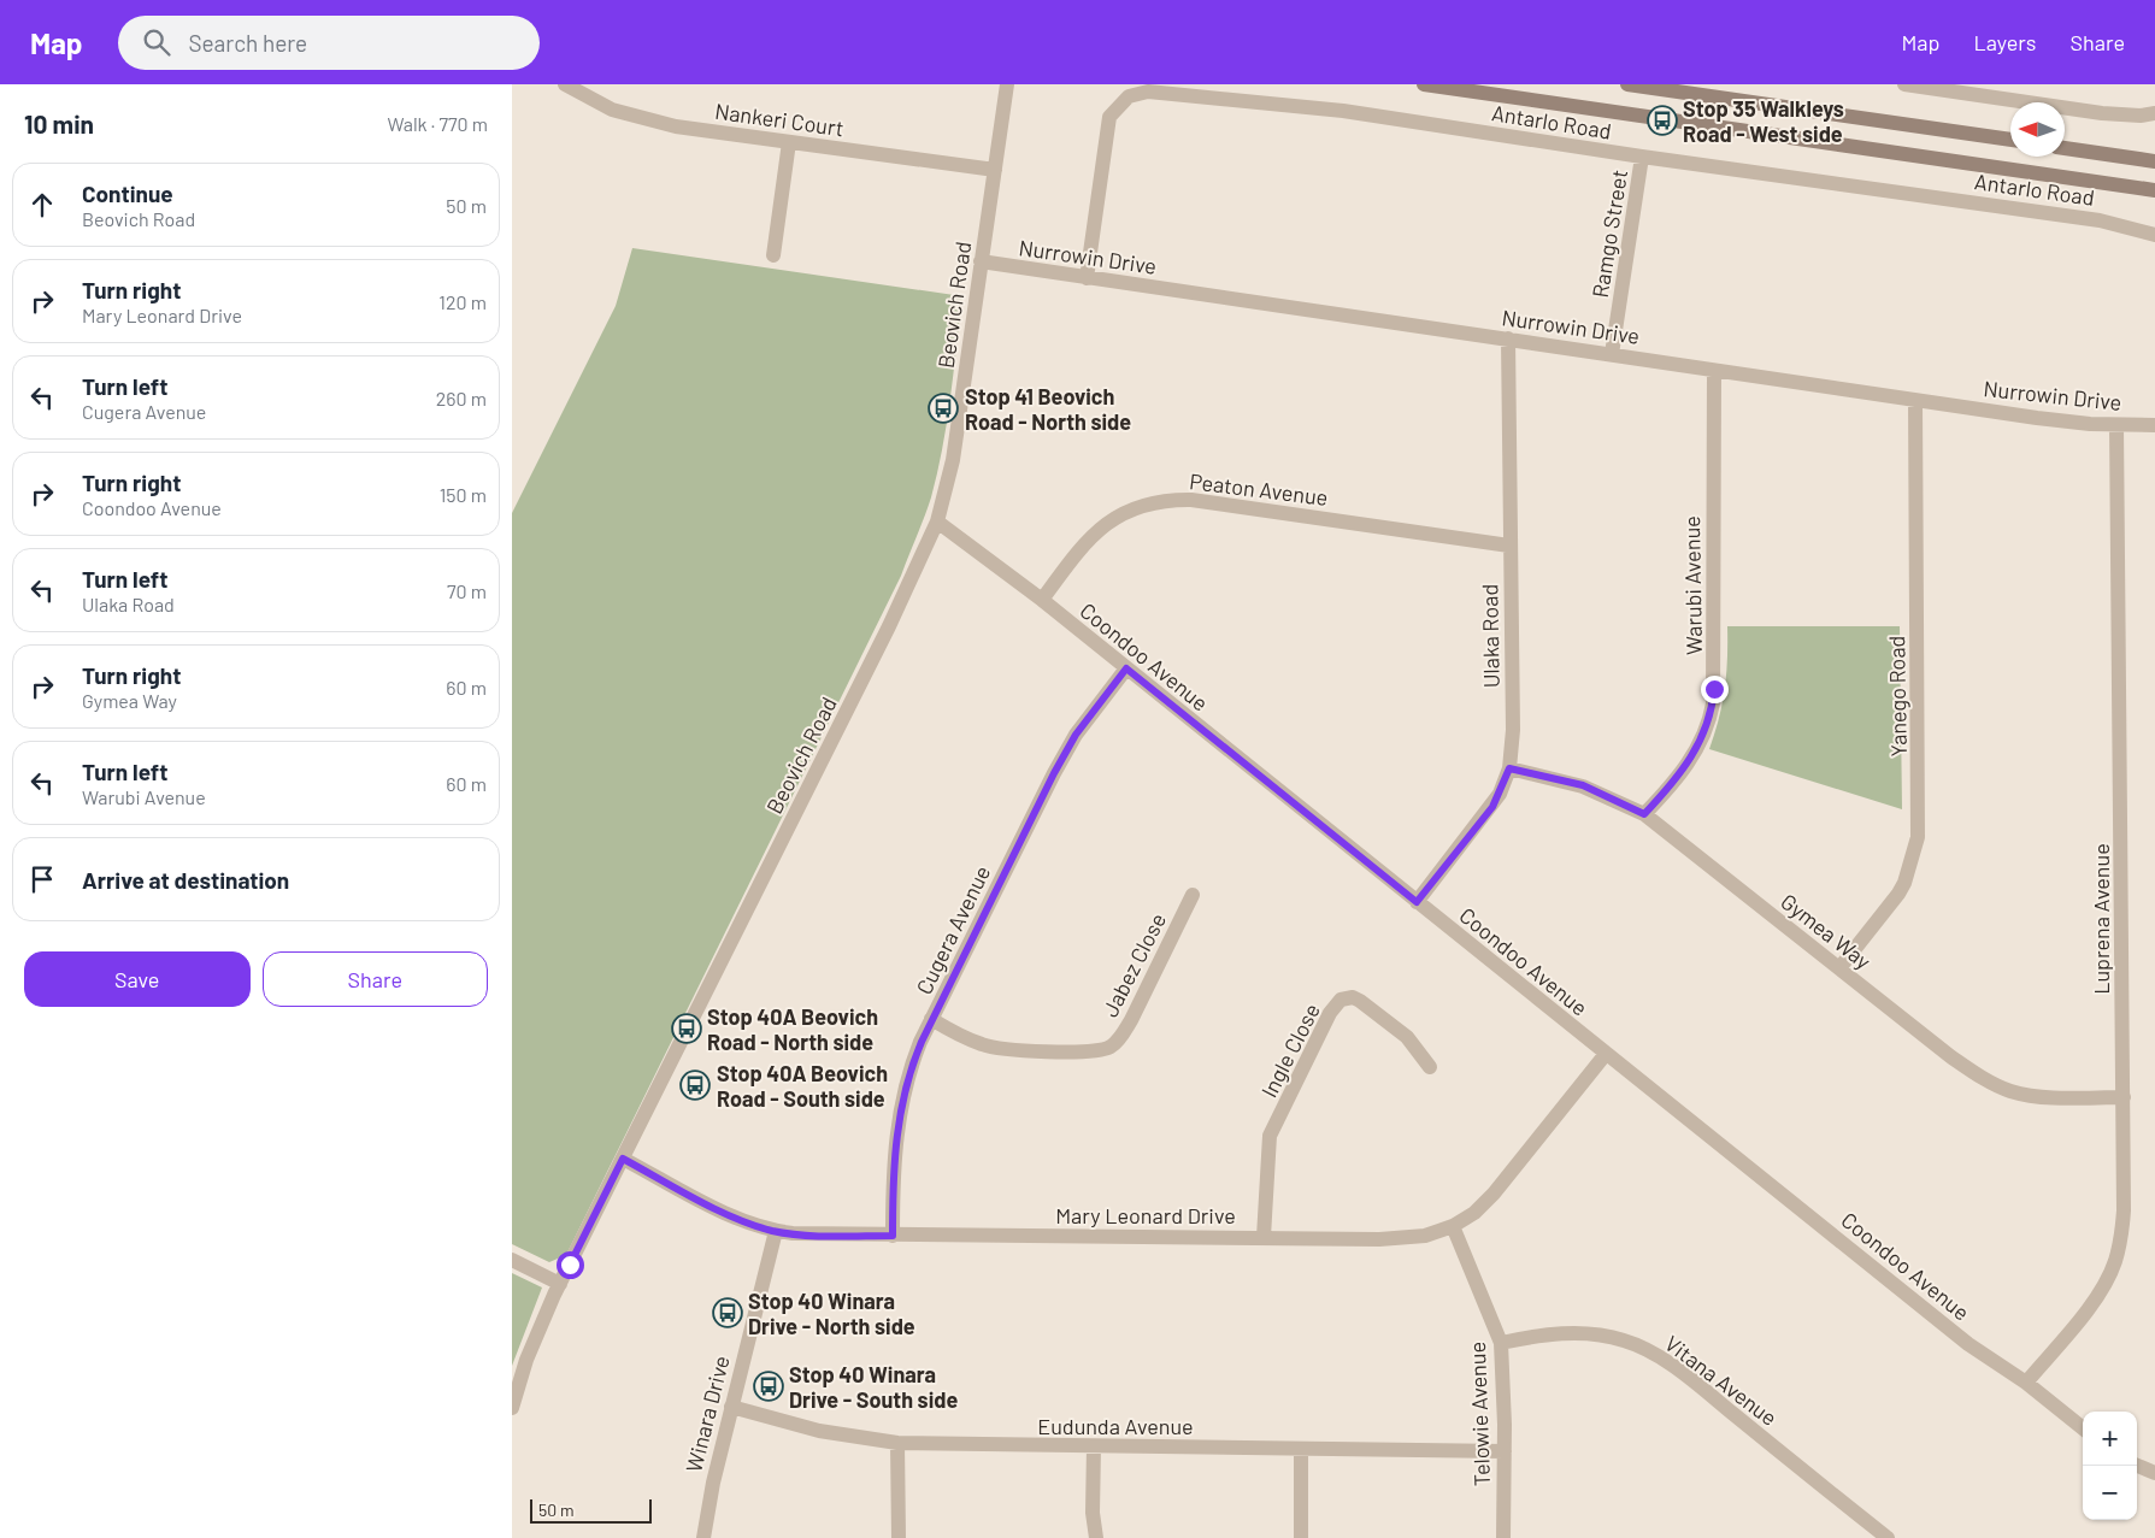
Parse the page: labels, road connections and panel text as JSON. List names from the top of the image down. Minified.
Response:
{"streets":{"street":["Nankeri Court","Antarlo Road","Ramgo Street","Nurrowin Drive","Beovich Road","Peaton Avenue","Warubi Avenue","Ulaka Road","Coondoo Avenue","Yanego Road","Luprena Avenue","Cugera Avenue","Gymea Way","Jabez Close","Ingle Close","Mary Leonard Drive","Vitana Avenue","Winara Drive","Telowie Avenue","Eudunda Avenue"]},"crossings":[["Nankeri Court","Beovich Road"],["Antarlo Road","Ramgo Street"],["Antarlo Road","Nurrowin Drive"],["Ramgo Street","Nurrowin Drive"],["Nurrowin Drive","Beovich Road"],["Nurrowin Drive","Warubi Avenue"],["Nurrowin Drive","Ulaka Road"],["Nurrowin Drive","Yanego Road"],["Nurrowin Drive","Luprena Avenue"],["Beovich Road","Coondoo Avenue"],["Beovich Road","Mary Leonard Drive"],["Peaton Avenue","Ulaka Road"],["Peaton Avenue","Coondoo Avenue"],["Warubi Avenue","Gymea Way"],["Ulaka Road","Coondoo Avenue"],["Ulaka Road","Gymea Way"],["Coondoo Avenue","Luprena Avenue"],["Coondoo Avenue","Cugera Avenue"],["Coondoo Avenue","Mary Leonard Drive"],["Yanego Road","Gymea Way"],["Luprena Avenue","Gymea Way"],["Cugera Avenue","Jabez Close"],["Cugera Avenue","Mary Leonard Drive"],["Ingle Close","Mary Leonard Drive"],["Mary Leonard Drive","Winara Drive"],["Mary Leonard Drive","Telowie Avenue"],["Vitana Avenue","Telowie Avenue"],["Winara Drive","Eudunda Avenue"],["Telowie Avenue","Eudunda Avenue"]],"places":{"bus stop":["Stop 35 Walkleys Road - West side","Stop 41 Beovich Road - North side","Stop 40A Beovich Road - North side","Stop 40A Beovich Road - South side","Stop 40 Winara Drive - North side","Stop 40 Winara Drive - South side"]},"scale_bar":"50 m","north":"left","page":{"header":"Map","search":"Search here","nav":["Map","Layers","Share"],"heading":["10 min","Walk · 770 m"],"list":[["Continue","Beovich Road","50 m"],["Turn right","Mary Leonard Drive","120 m"],["Turn left","Cugera Avenue","260 m"],["Turn right","Coondoo Avenue","150 m"],["Turn left","Ulaka Road","70 m"],["Turn right","Gymea Way","60 m"],["Turn left","Warubi Avenue","60 m"],"Arrive at destination"],"buttons":["Save","Share"],"map_buttons":["+","−"],"scale":"50 m"}}
